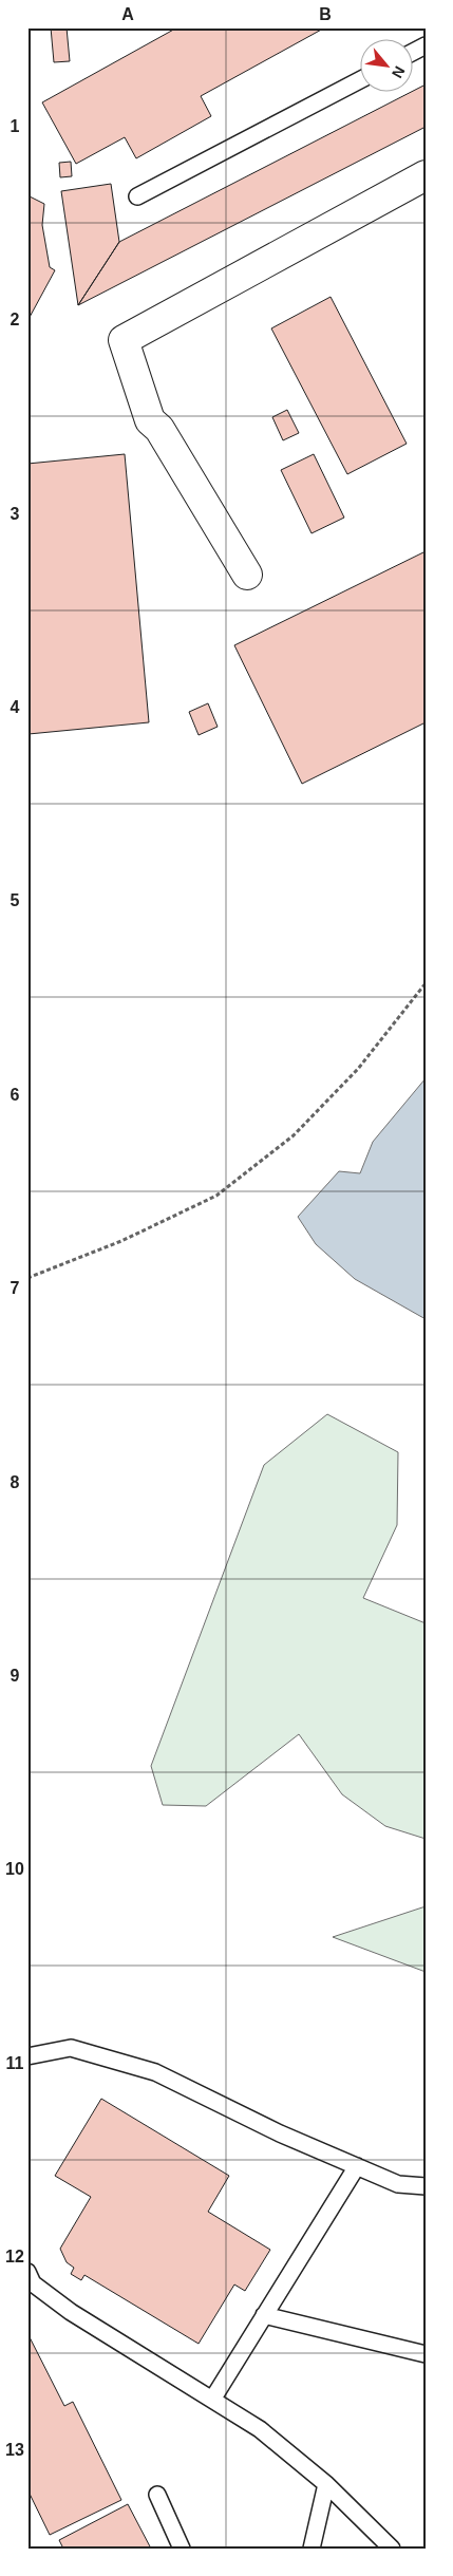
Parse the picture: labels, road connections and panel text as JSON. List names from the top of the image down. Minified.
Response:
{"north":"bottom right","grid":{"columns":["A","B"],"rows":["1","2","3","4","5","6","7","8","9","10","11","12","13"]}}
